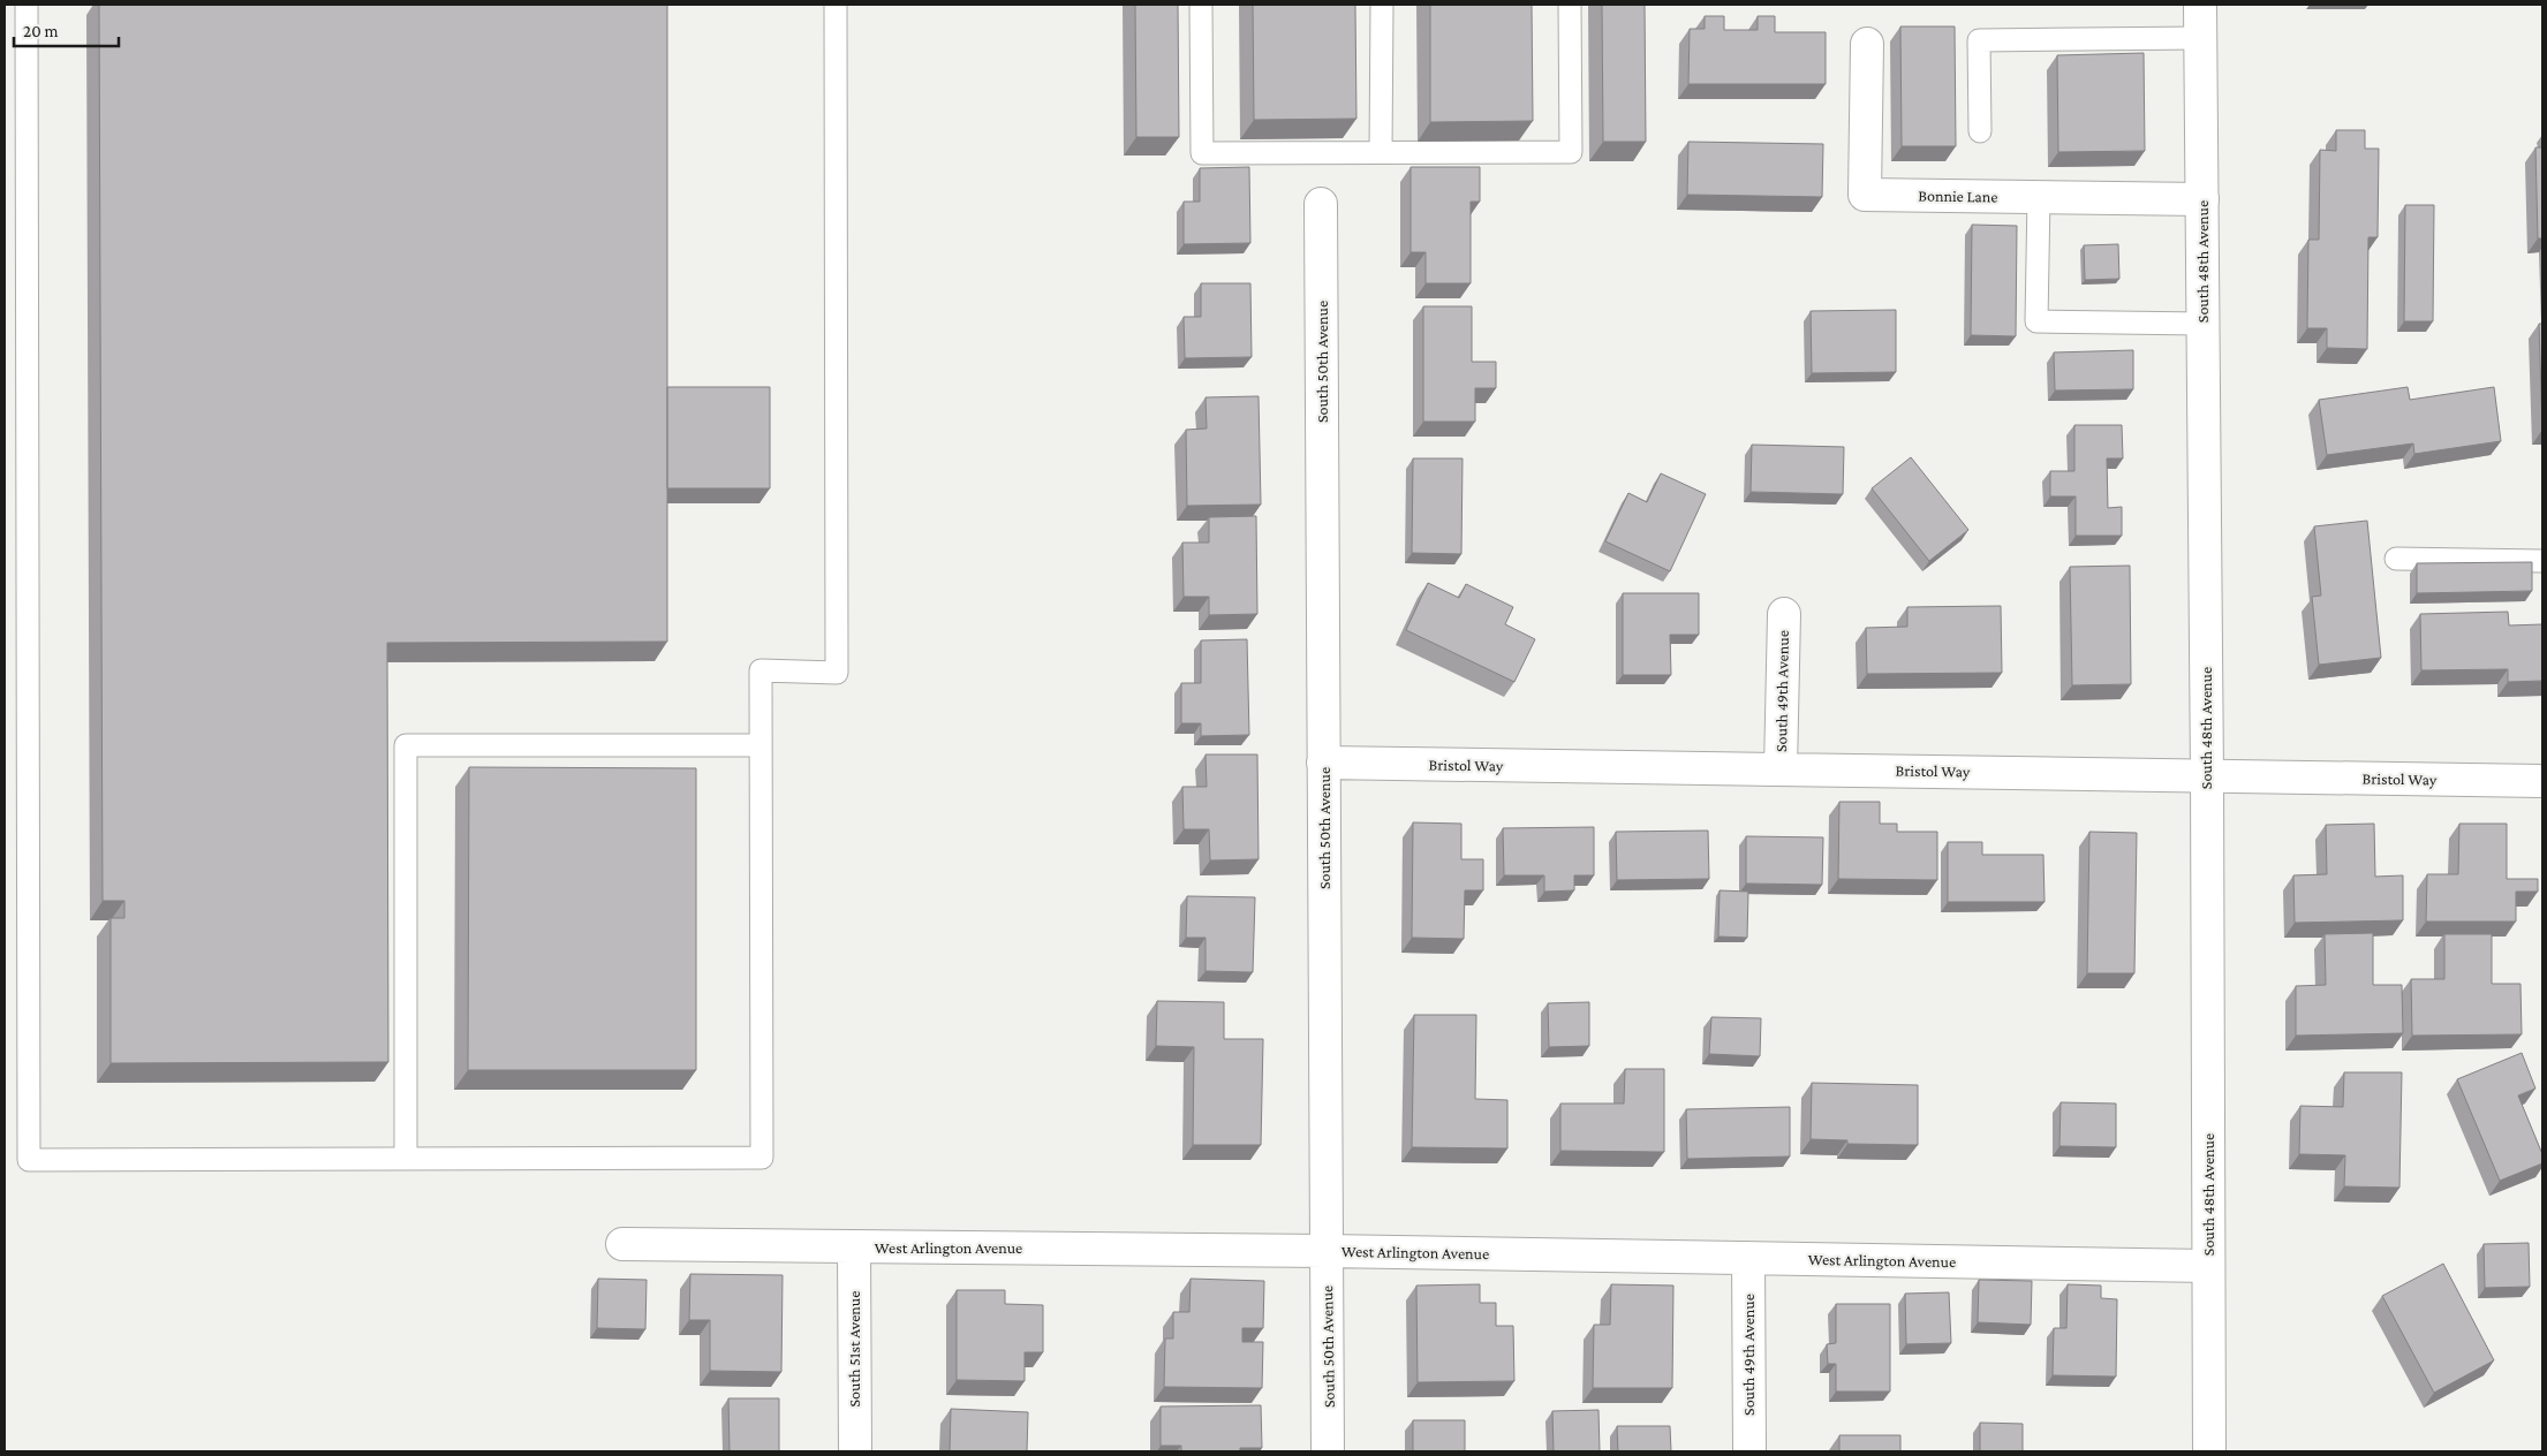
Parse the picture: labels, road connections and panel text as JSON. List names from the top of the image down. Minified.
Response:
{"streets":{"street":["Bonnie Lane","South 48th Avenue","South 50th Avenue","South 49th Avenue","Bristol Way","West Arlington Avenue","South 51st Avenue"]},"crossings":[["Bonnie Lane","South 48th Avenue"],["South 48th Avenue","Bristol Way"],["South 48th Avenue","West Arlington Avenue"],["South 50th Avenue","Bristol Way"],["South 50th Avenue","West Arlington Avenue"],["South 49th Avenue","Bristol Way"],["South 49th Avenue","West Arlington Avenue"],["West Arlington Avenue","South 51st Avenue"]],"scale_bar":"20 m"}
